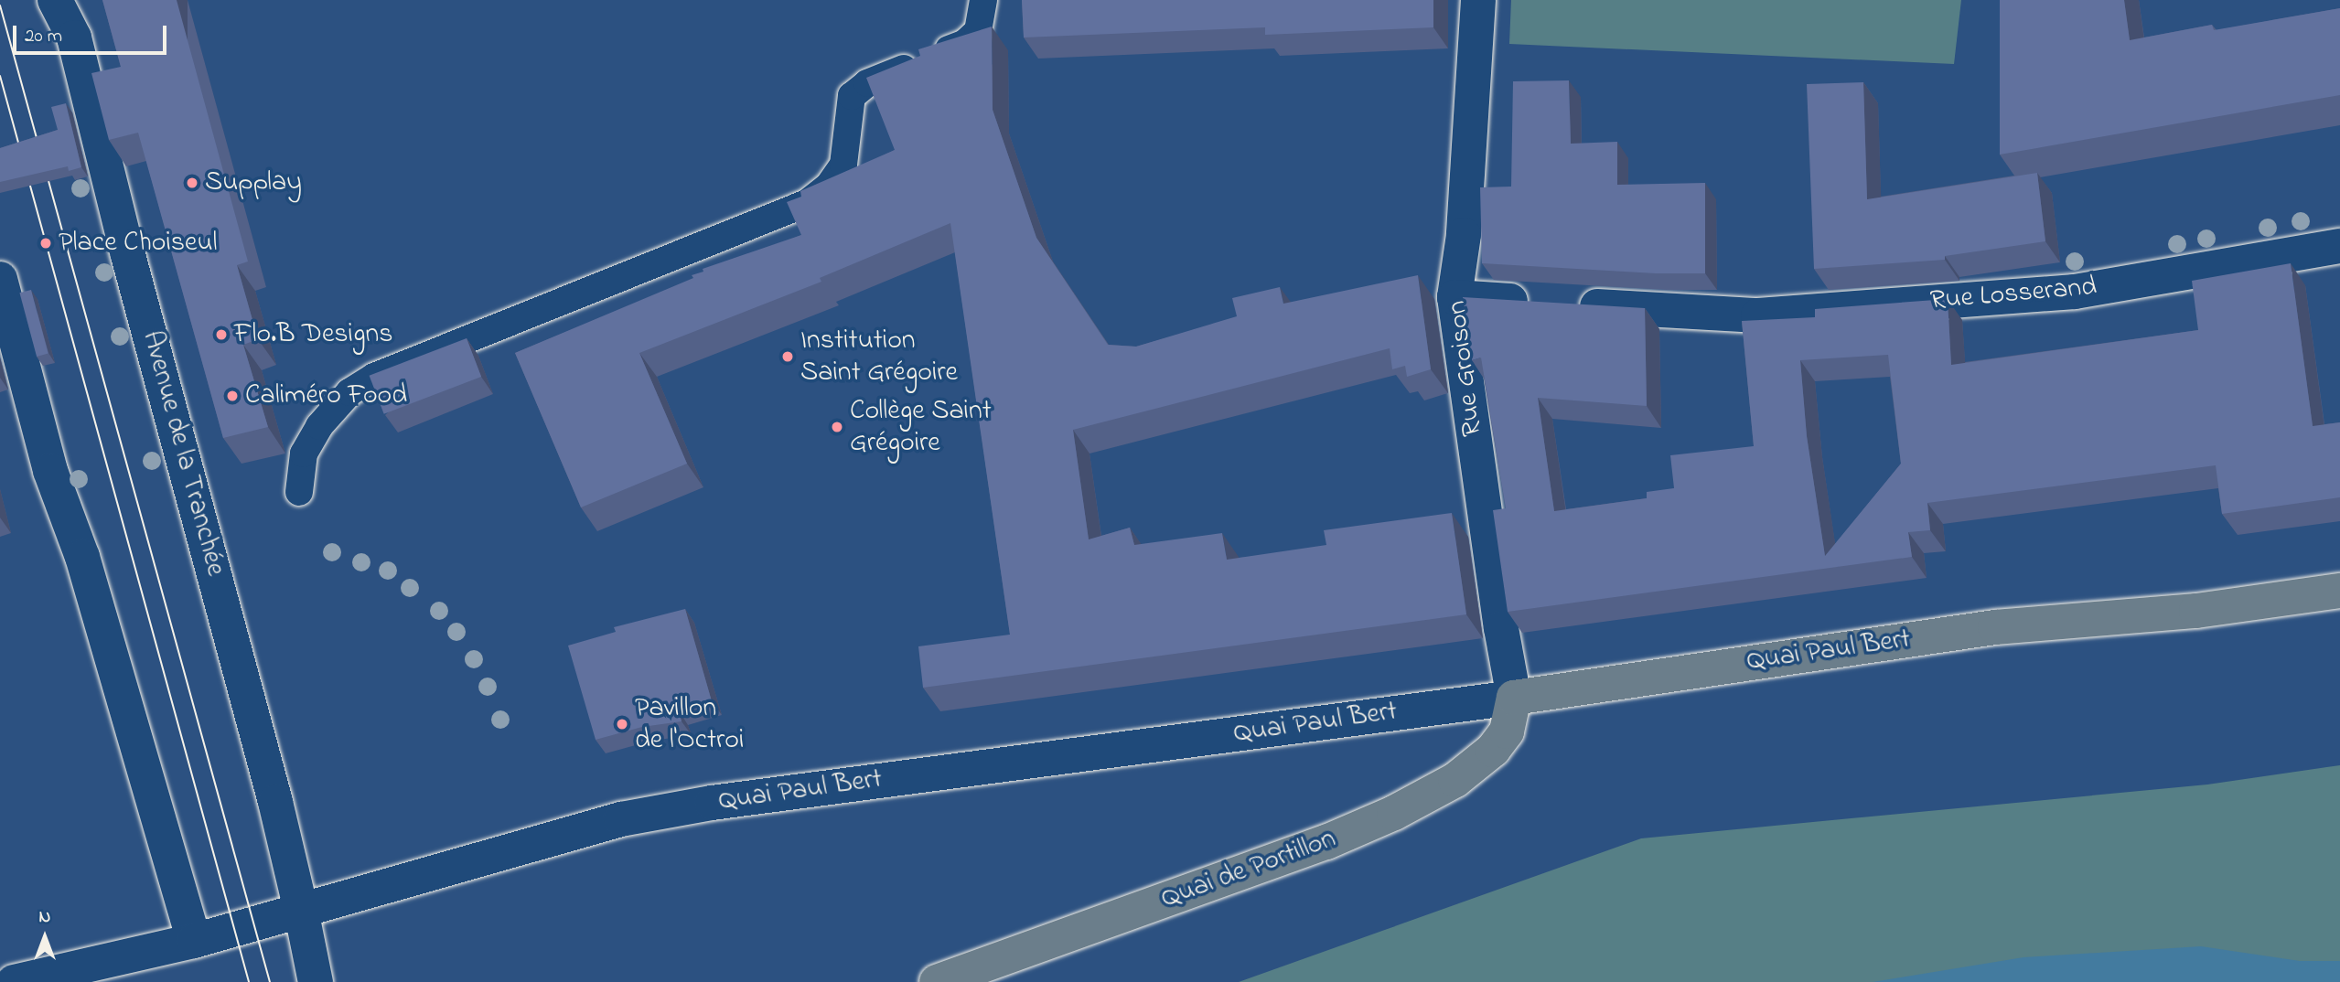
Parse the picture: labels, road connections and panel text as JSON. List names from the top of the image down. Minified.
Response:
{"streets":{"main road":["Rue Losserand","Rue Groison","Avenue de la Tranchée","Quai Paul Bert","Quai de Portillon"]},"crossings":[["Rue Losserand","Rue Groison"],["Rue Groison","Quai Paul Bert"],["Rue Groison","Quai de Portillon"],["Avenue de la Tranchée","Quai Paul Bert"],["Quai Paul Bert","Quai de Portillon"]],"places":["Supplay","Place Choiseul","Flo.B Designs","Institution Saint Grégoire","Caliméro Food","Collège Saint Grégoire","Pavillon de l'Octroi"],"scale_bar":"20 m","north":"top"}
